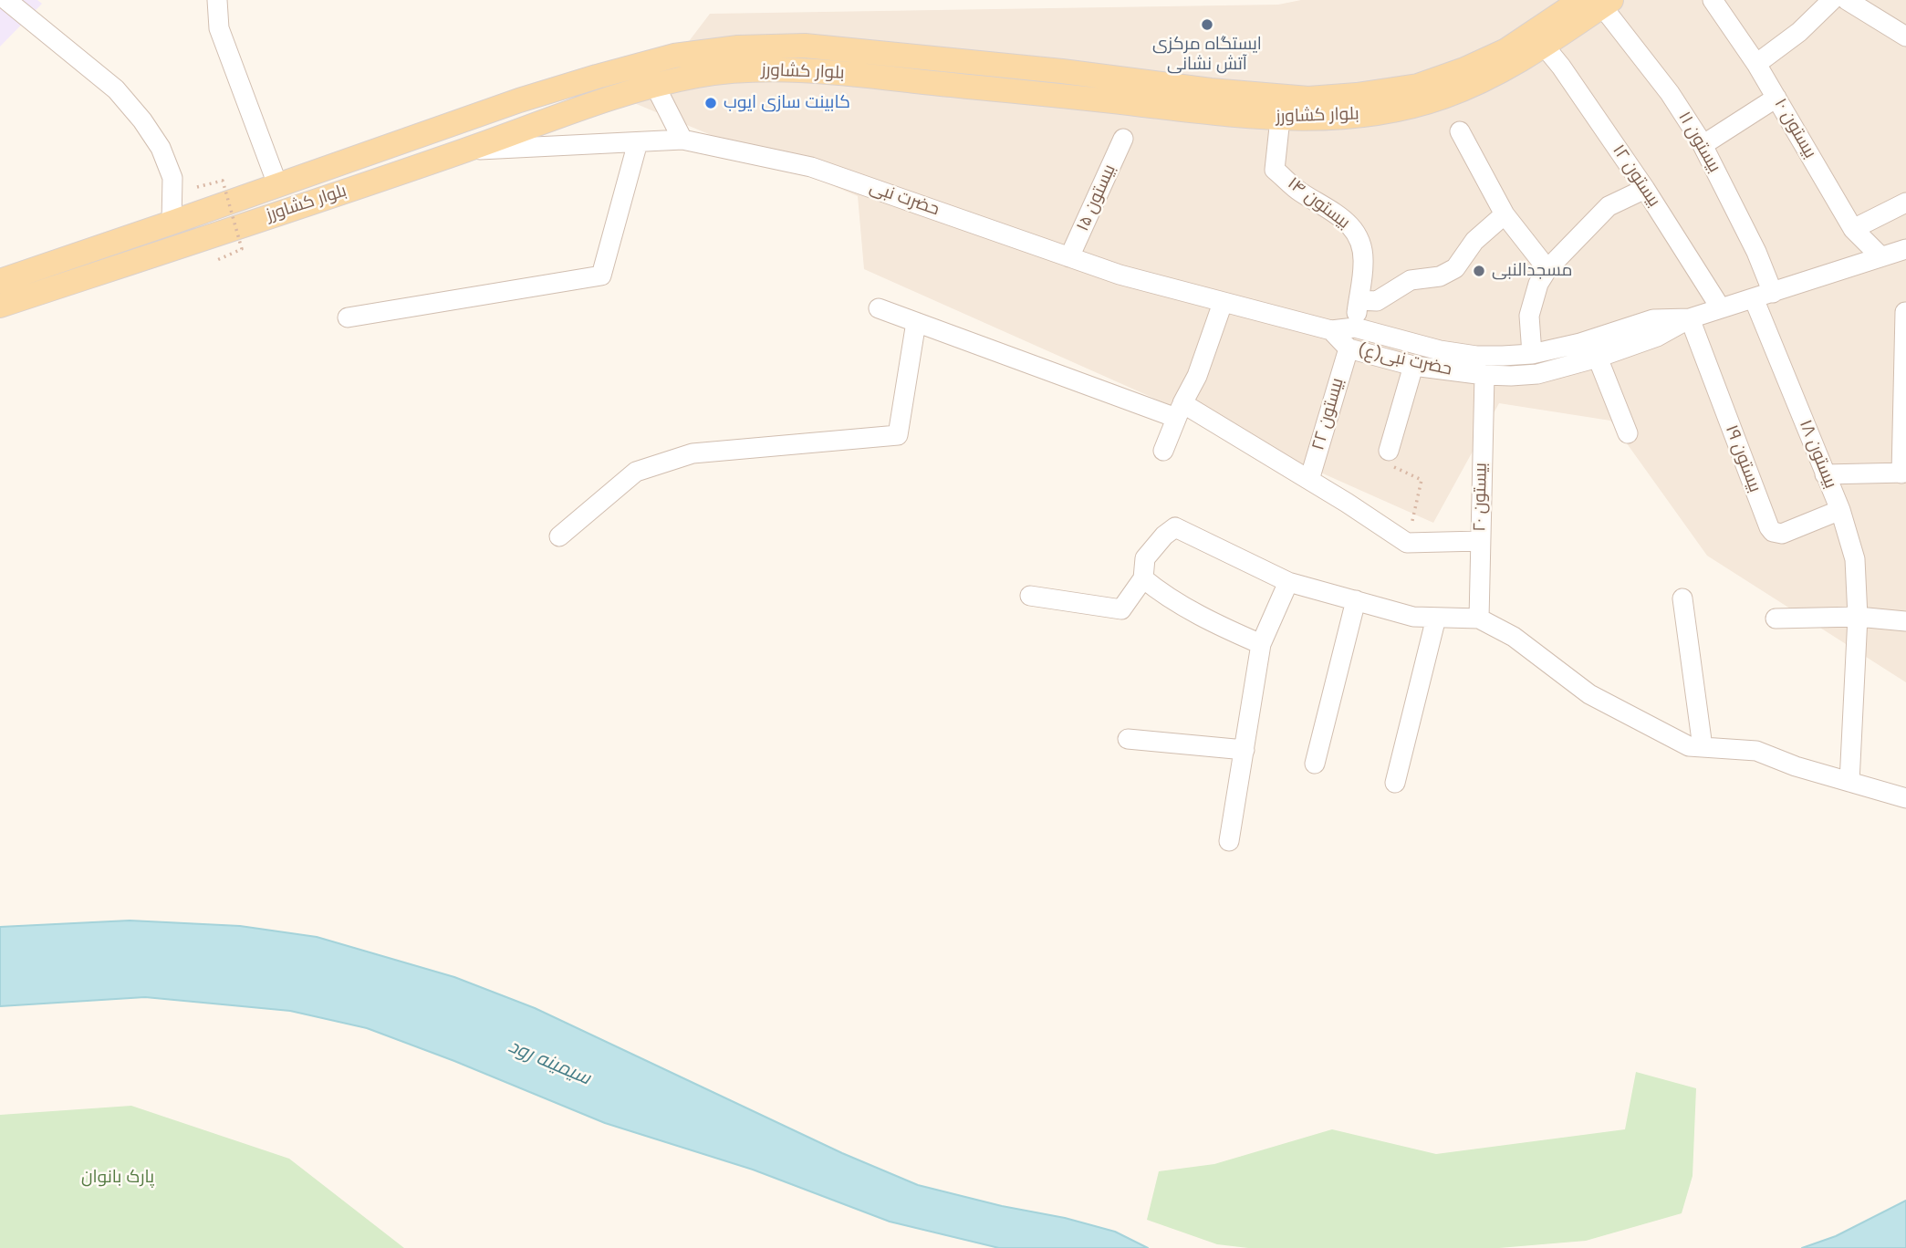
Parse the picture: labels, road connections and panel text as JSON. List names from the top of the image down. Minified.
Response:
{"streets":{"main road":["بلوار کشاورز"],"street":["بیستون ۱۰","بیستون ۱۱","بیستون ۱۲","بیستون ۱۵","حضرت نبی","بیستون ۱۴","حضرت نبی(ع)","بیستون ۲۲","بیستون ۱۸","بیستون ۱۹","بیستون ۲۰"]},"crossings":[["بلوار کشاورز","بیستون ۱۱"],["بلوار کشاورز","بیستون ۱۲"],["بلوار کشاورز","حضرت نبی"],["بلوار کشاورز","بیستون ۱۴"],["بیستون ۱۰","حضرت نبی(ع)"],["بیستون ۱۱","حضرت نبی(ع)"],["بیستون ۱۲","حضرت نبی(ع)"],["بیستون ۱۵","حضرت نبی"],["حضرت نبی","حضرت نبی(ع)"],["بیستون ۱۴","حضرت نبی(ع)"],["حضرت نبی(ع)","بیستون ۲۲"],["حضرت نبی(ع)","بیستون ۱۸"],["حضرت نبی(ع)","بیستون ۱۹"],["حضرت نبی(ع)","بیستون ۲۰"],["بیستون ۱۸","بیستون ۱۹"]],"water":["سیمینه رود"],"parks":["پارک بانوان"],"places":["ایستگاه مرکزی آتش نشانی","کابینت سازی ایوب","مسجدالنبی"]}
